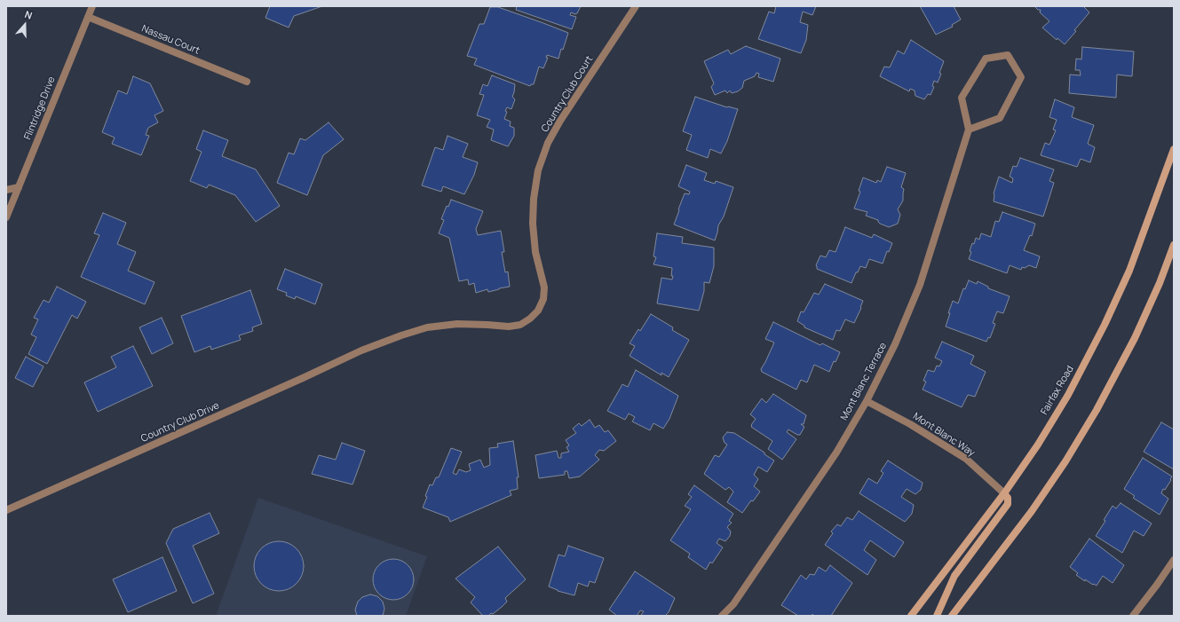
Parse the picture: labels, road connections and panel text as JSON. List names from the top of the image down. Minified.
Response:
{"streets":{"main road":["Fairfax Road"],"street":["Nassau Court","Country Club Court","Flintridge Drive","Mont Blanc Terrace","Country Club Drive","Mont Blanc Way"]},"crossings":[["Nassau Court","Flintridge Drive"],["Country Club Court","Country Club Drive"],["Mont Blanc Terrace","Mont Blanc Way"],["Fairfax Road","Mont Blanc Way"]],"north":"top"}
